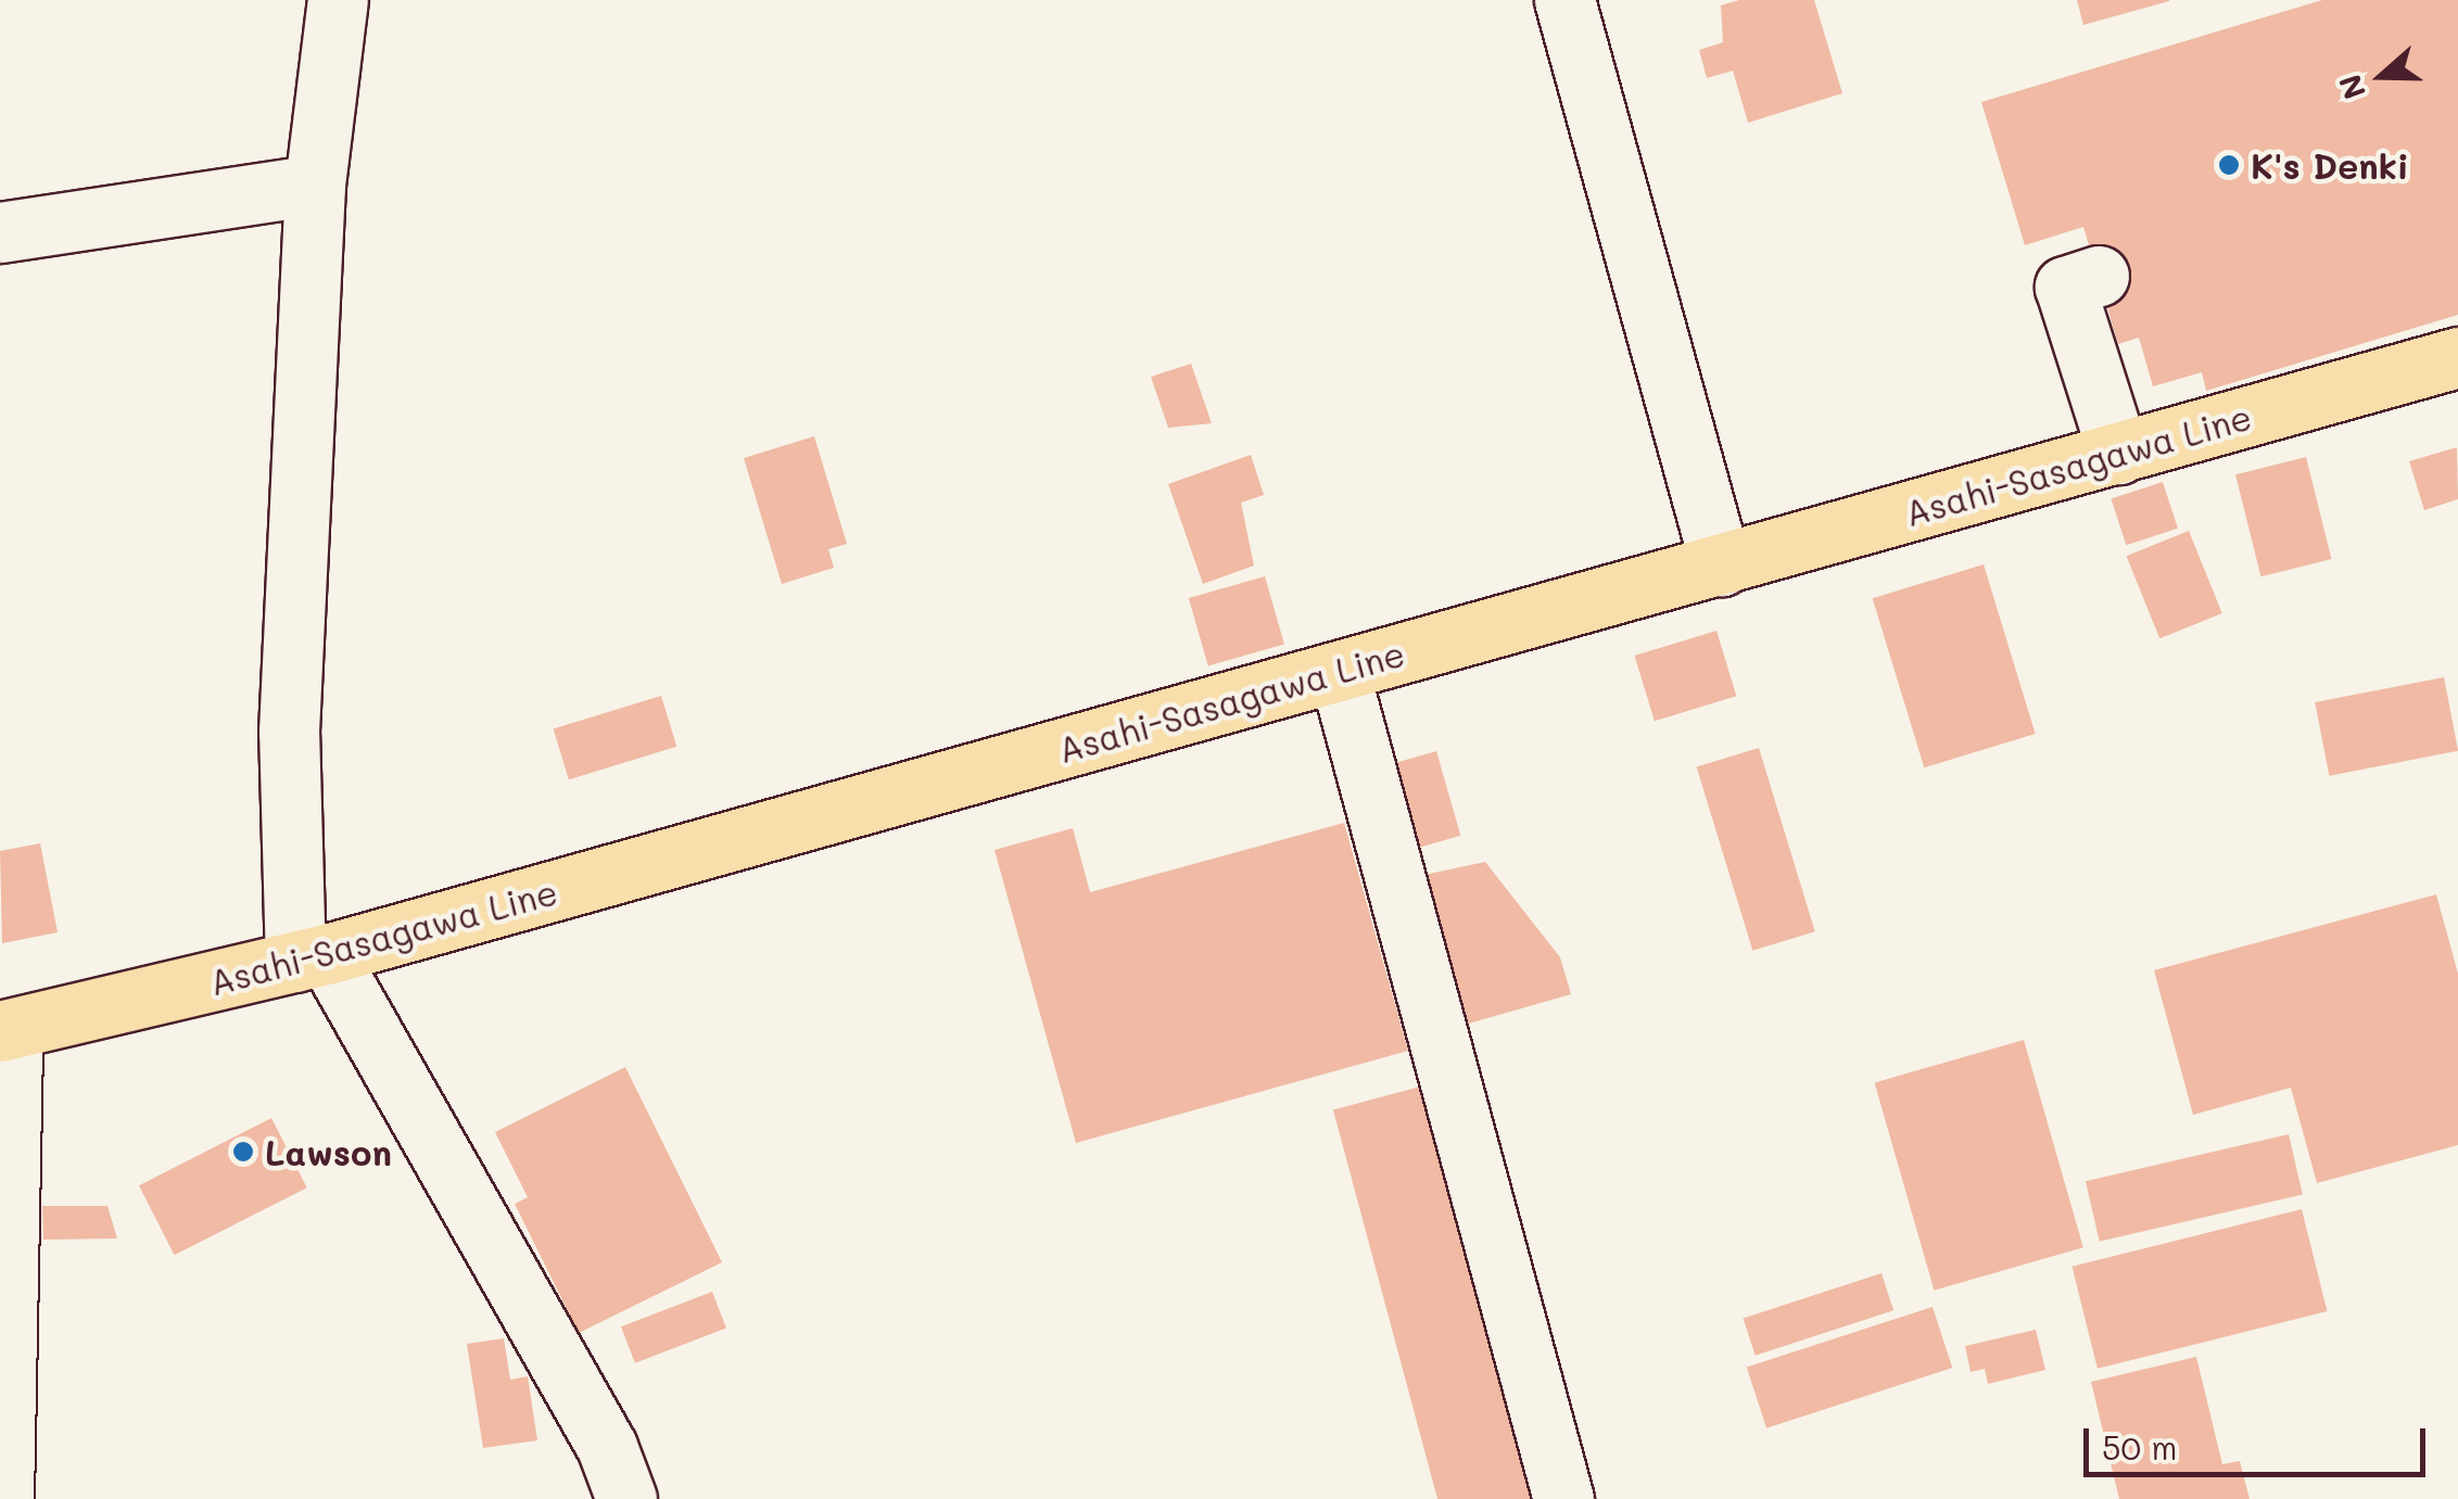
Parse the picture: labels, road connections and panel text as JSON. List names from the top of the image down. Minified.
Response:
{"streets":{"main road":["Asahi-Sasagawa Line"]},"places":["K's Denki","Lawson"],"scale_bar":"50 m","north":"left"}
